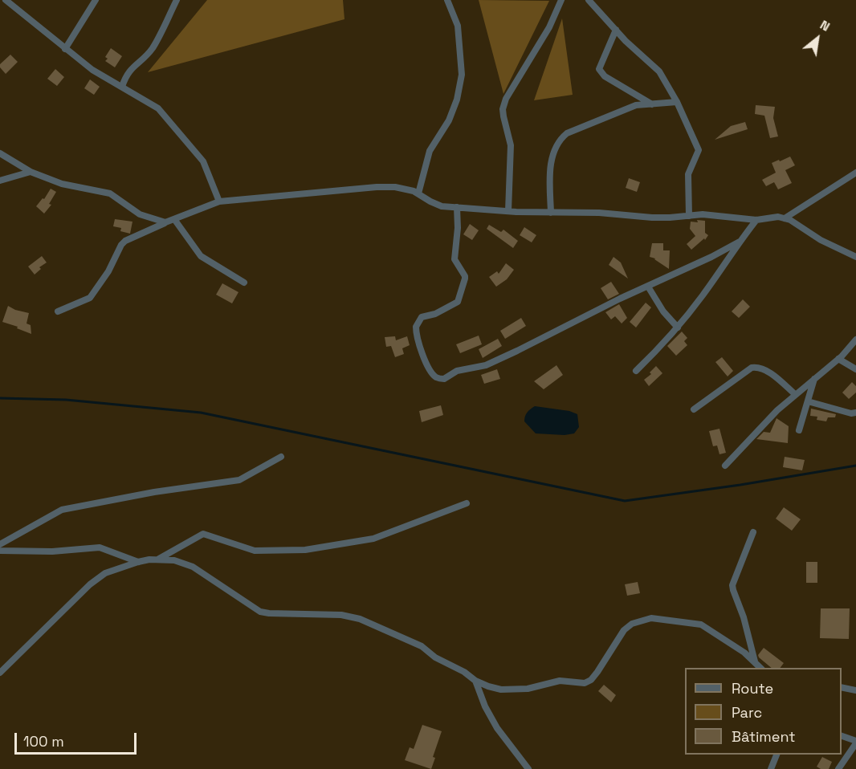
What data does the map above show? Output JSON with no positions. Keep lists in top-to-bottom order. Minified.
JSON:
{"legend":["Route","Parc","Bâtiment"],"scale_bar":"100 m","north":"top right"}
